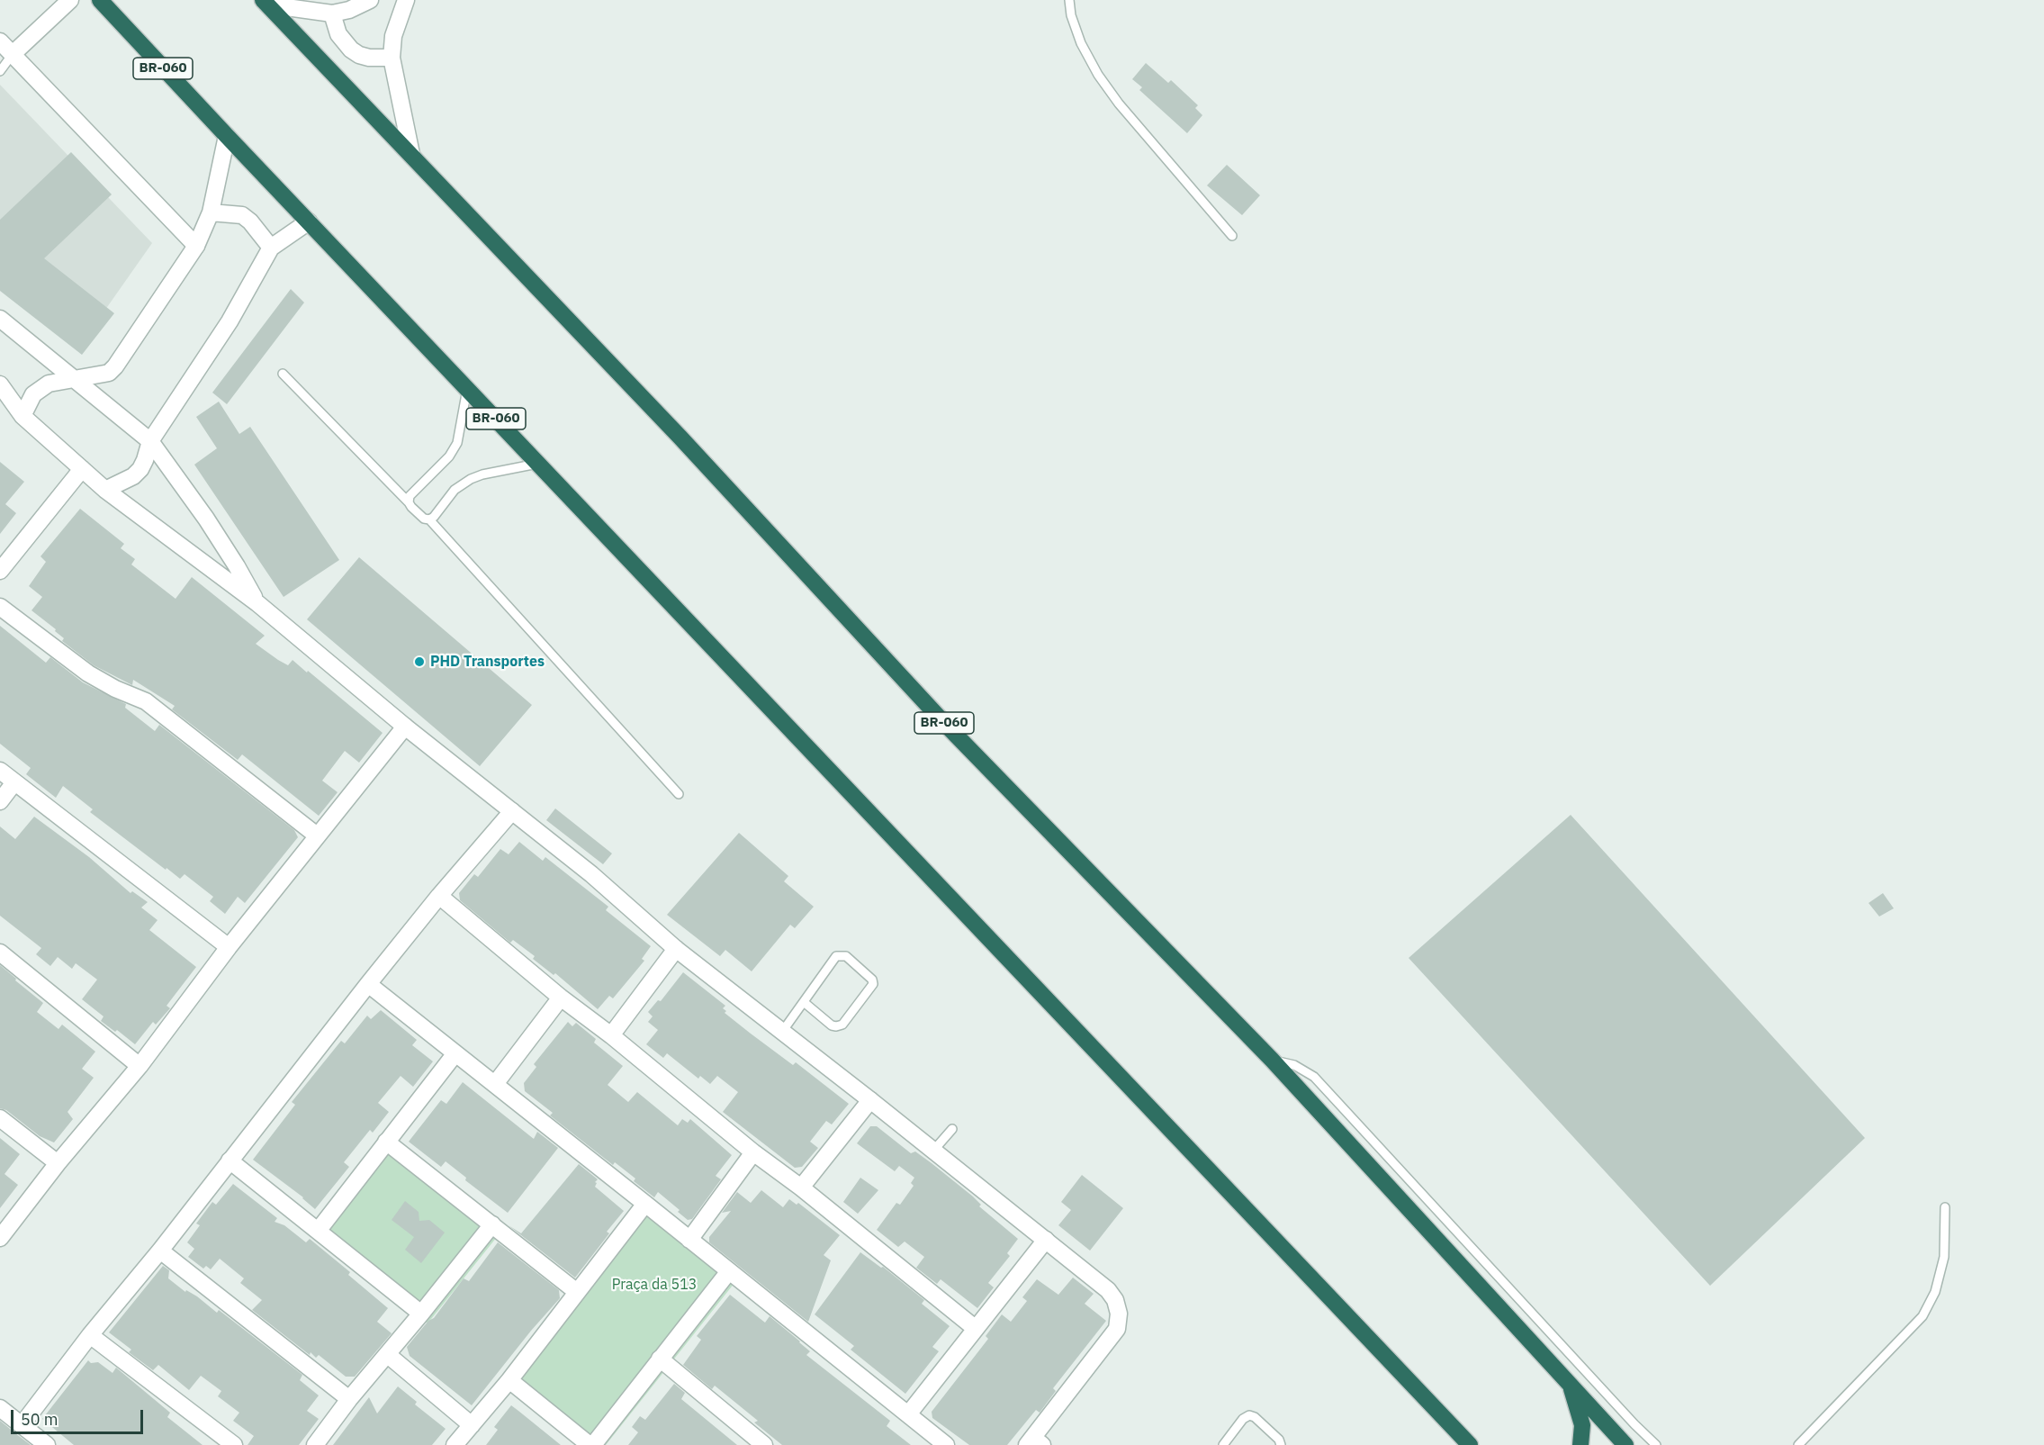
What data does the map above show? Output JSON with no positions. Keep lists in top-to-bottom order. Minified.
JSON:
{"streets":{"highway":["BR-060"]},"parks":["Praça da 513"],"places":["PHD Transportes"],"scale_bar":"50 m"}
